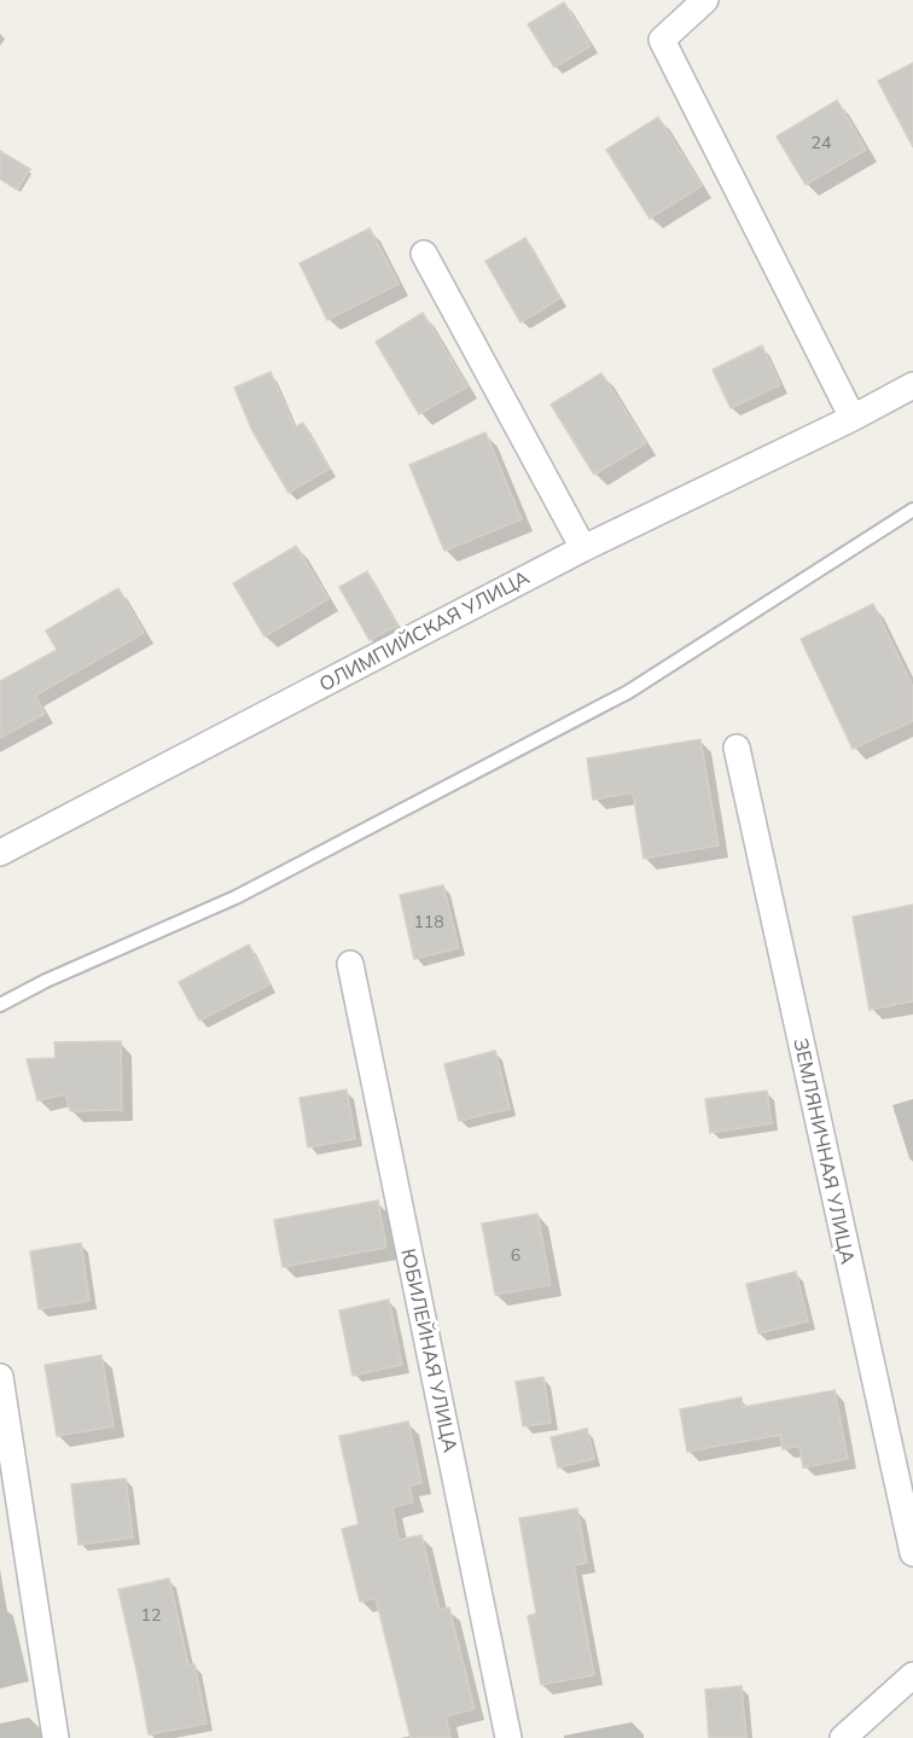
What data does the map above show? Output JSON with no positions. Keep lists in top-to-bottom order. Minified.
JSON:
{"streets":{"street":["ОЛИМПИЙСКАЯ УЛИЦА","ЗЕМЛЯНИЧНАЯ УЛИЦА","ЮБИЛЕЙНАЯ УЛИЦА"]},"house_numbers":["24","118","6","12"]}
